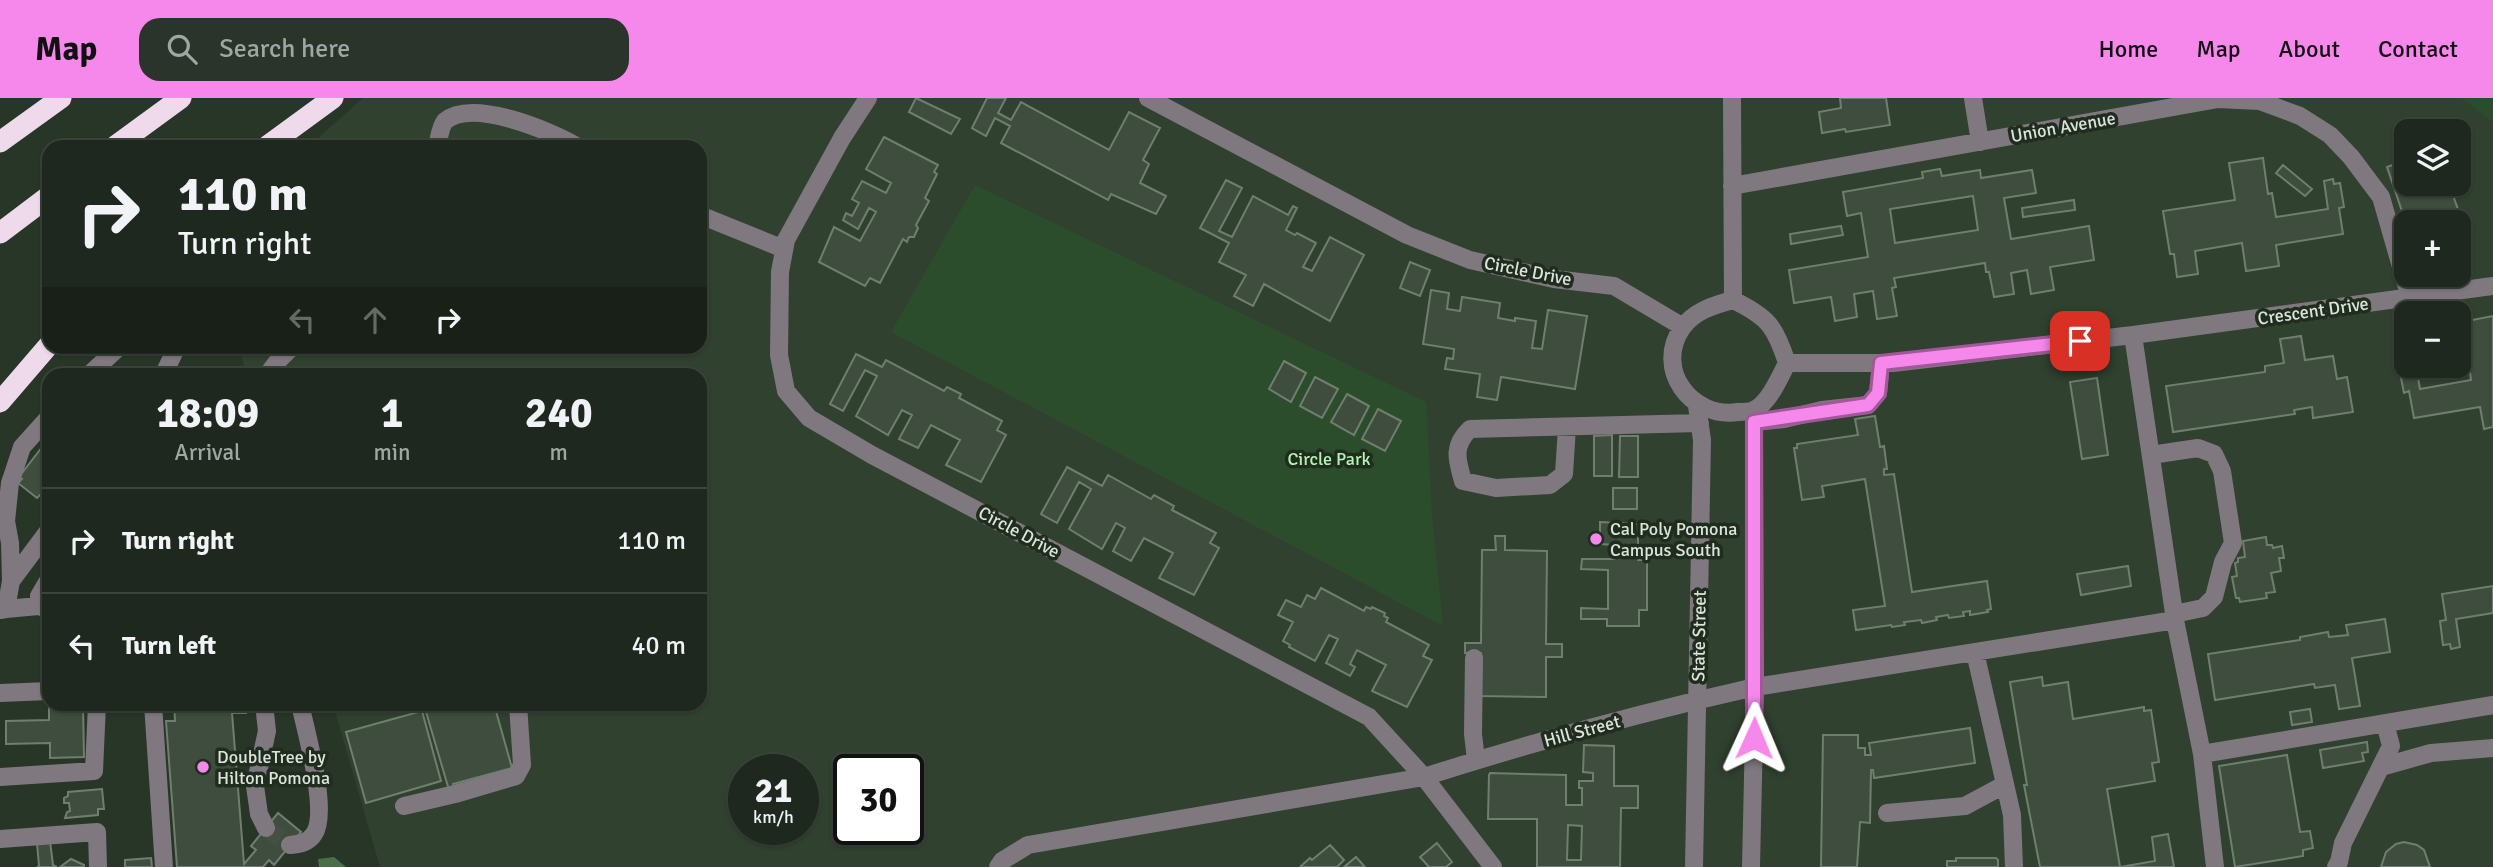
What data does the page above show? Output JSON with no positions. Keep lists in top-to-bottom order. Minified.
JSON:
{"streets":{"street":["Union Avenue","Circle Drive","Crescent Drive","State Street","Hill Street"]},"crossings":[["Union Avenue","Crescent Drive"],["Circle Drive","Crescent Drive"],["Circle Drive","State Street"],["Circle Drive","Hill Street"],["Crescent Drive","State Street"],["State Street","Hill Street"]],"parks":["Circle Park"],"places":["Cal Poly Pomona Campus South","DoubleTree by Hilton Pomona"],"page":{"header":"Map","search":"Search here","nav":["Home","Map","About","Contact"],"map_buttons":["+","−"],"turn":["110 m","Turn right"],"eta":["18:09","Arrival","1","min","240","m"],"list":[{"name":"Turn right","value":"110 m"},{"name":"Turn left","value":"40 m"}],"speed":"21 km/h","limit":"30"}}
